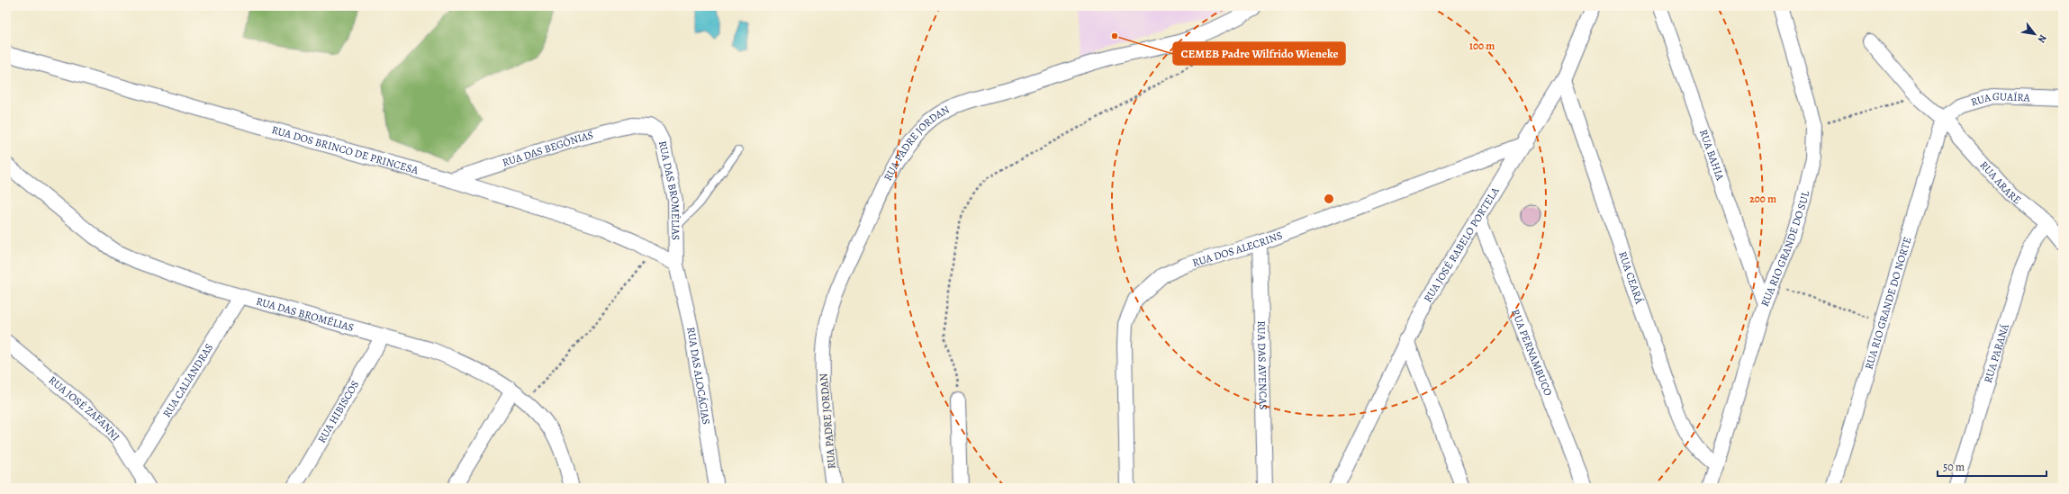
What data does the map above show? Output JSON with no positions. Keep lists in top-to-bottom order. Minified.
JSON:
{"streets":{"street":["RUA GUAÍRA","RUA PADRE JORDAN","RUA DAS BEGÔNIAS","RUA DOS BRINCO DE PRINCESA","RUA BAHIA","RUA ARARE","RUA DAS BROMÉLIAS","RUA JOSÉ RABELO PORTELA","RUA RIO GRANDE DO SUL","RUA DOS ALECRINS","RUA CEARÁ","RUA RIO GRANDE DO NORTE","RUA PERNAMBUCO","RUA PARANÁ","RUA DAS AVENCAS","RUA DAS ALOCÁCIAS","RUA CALIANDRAS","RUA JOSÉ ZAFANNI","RUA HIBISCOS"]},"crossings":[["RUA GUAÍRA","RUA ARARE"],["RUA GUAÍRA","RUA RIO GRANDE DO NORTE"],["RUA DAS BEGÔNIAS","RUA DOS BRINCO DE PRINCESA"],["RUA DAS BEGÔNIAS","RUA DAS BROMÉLIAS"],["RUA DOS BRINCO DE PRINCESA","RUA DAS BROMÉLIAS"],["RUA DOS BRINCO DE PRINCESA","RUA DAS ALOCÁCIAS"],["RUA BAHIA","RUA RIO GRANDE DO SUL"],["RUA ARARE","RUA RIO GRANDE DO NORTE"],["RUA ARARE","RUA PARANÁ"],["RUA DAS BROMÉLIAS","RUA DAS ALOCÁCIAS"],["RUA DAS BROMÉLIAS","RUA CALIANDRAS"],["RUA DAS BROMÉLIAS","RUA HIBISCOS"],["RUA JOSÉ RABELO PORTELA","RUA DOS ALECRINS"],["RUA JOSÉ RABELO PORTELA","RUA CEARÁ"],["RUA JOSÉ RABELO PORTELA","RUA PERNAMBUCO"],["RUA RIO GRANDE DO SUL","RUA CEARÁ"],["RUA DOS ALECRINS","RUA DAS AVENCAS"],["RUA CALIANDRAS","RUA JOSÉ ZAFANNI"]],"places":["CEMEB Padre Wilfrido Wieneke"],"scale_bar":"50 m","north":"bottom right","rings":["100 m","200 m"]}
